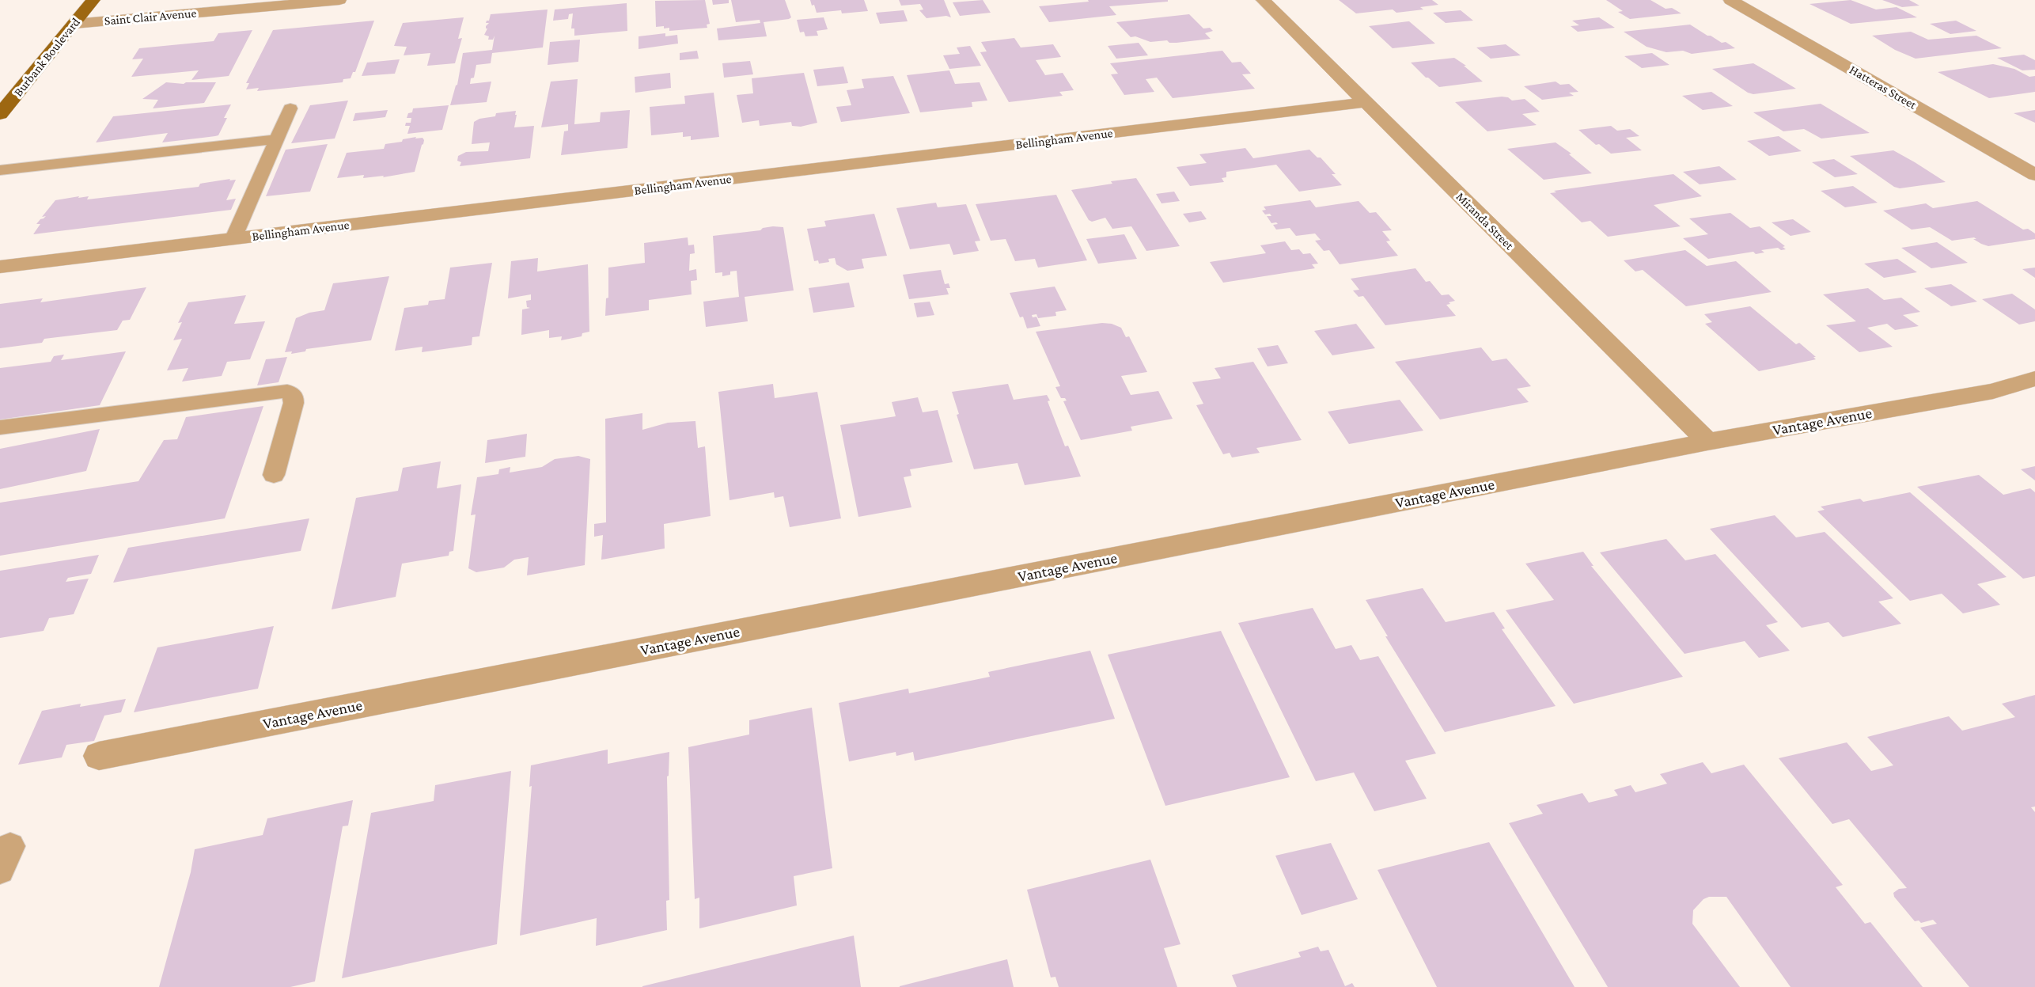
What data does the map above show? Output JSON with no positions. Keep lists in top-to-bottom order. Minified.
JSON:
{"streets":{"main road":["Burbank Boulevard"],"street":["Saint Clair Avenue","Hatteras Street","Bellingham Avenue","Miranda Street","Vantage Avenue"]},"crossings":[["Saint Clair Avenue","Burbank Boulevard"],["Bellingham Avenue","Miranda Street"],["Miranda Street","Vantage Avenue"]]}
